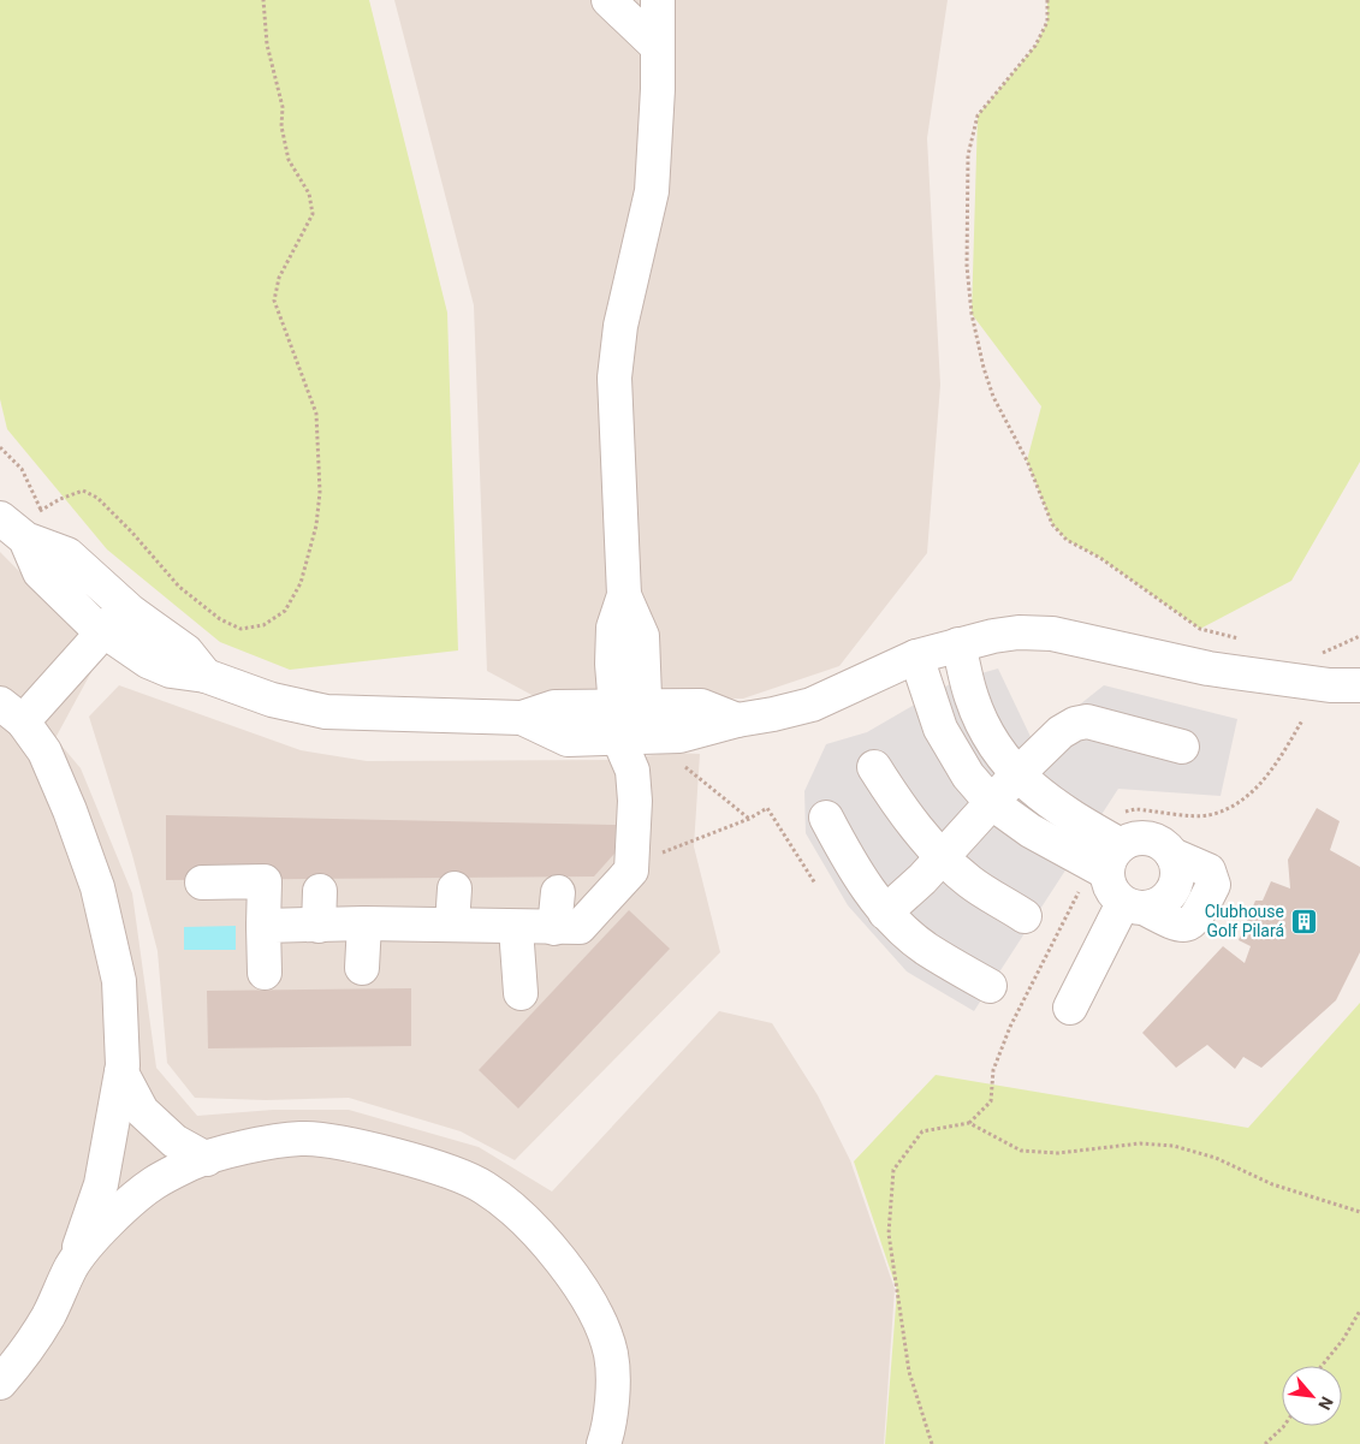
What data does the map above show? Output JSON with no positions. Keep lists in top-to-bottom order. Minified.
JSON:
{"places":{"building":["Clubhouse Golf Pilará"]},"north":"bottom right"}
